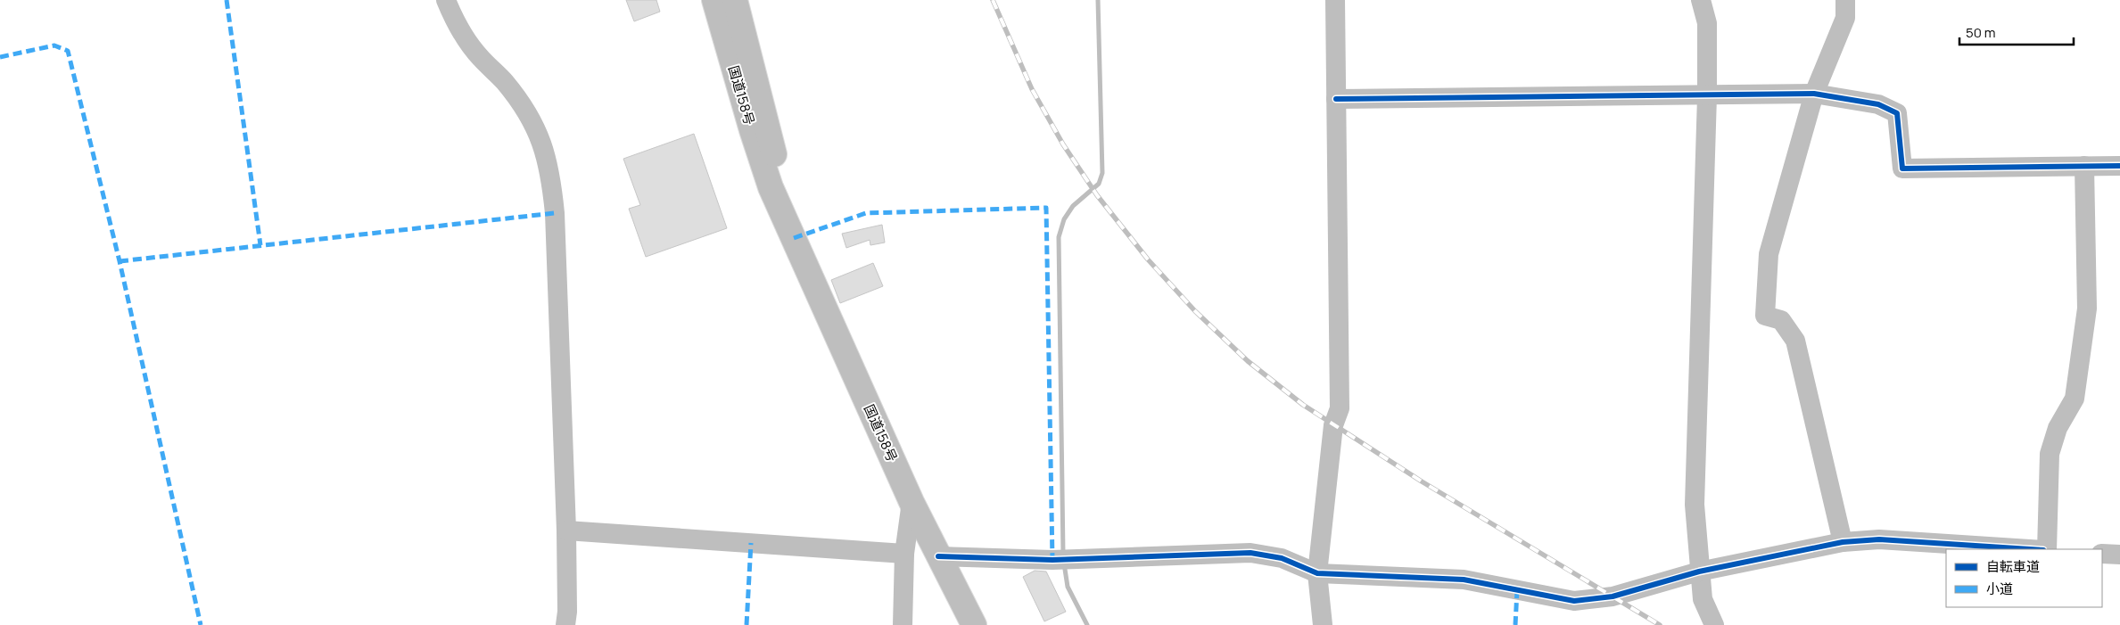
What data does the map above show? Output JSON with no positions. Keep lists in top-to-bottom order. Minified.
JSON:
{"streets":{"highway":["国道158号"]},"legend":["自転車道","小道"],"scale_bar":"50 m"}
